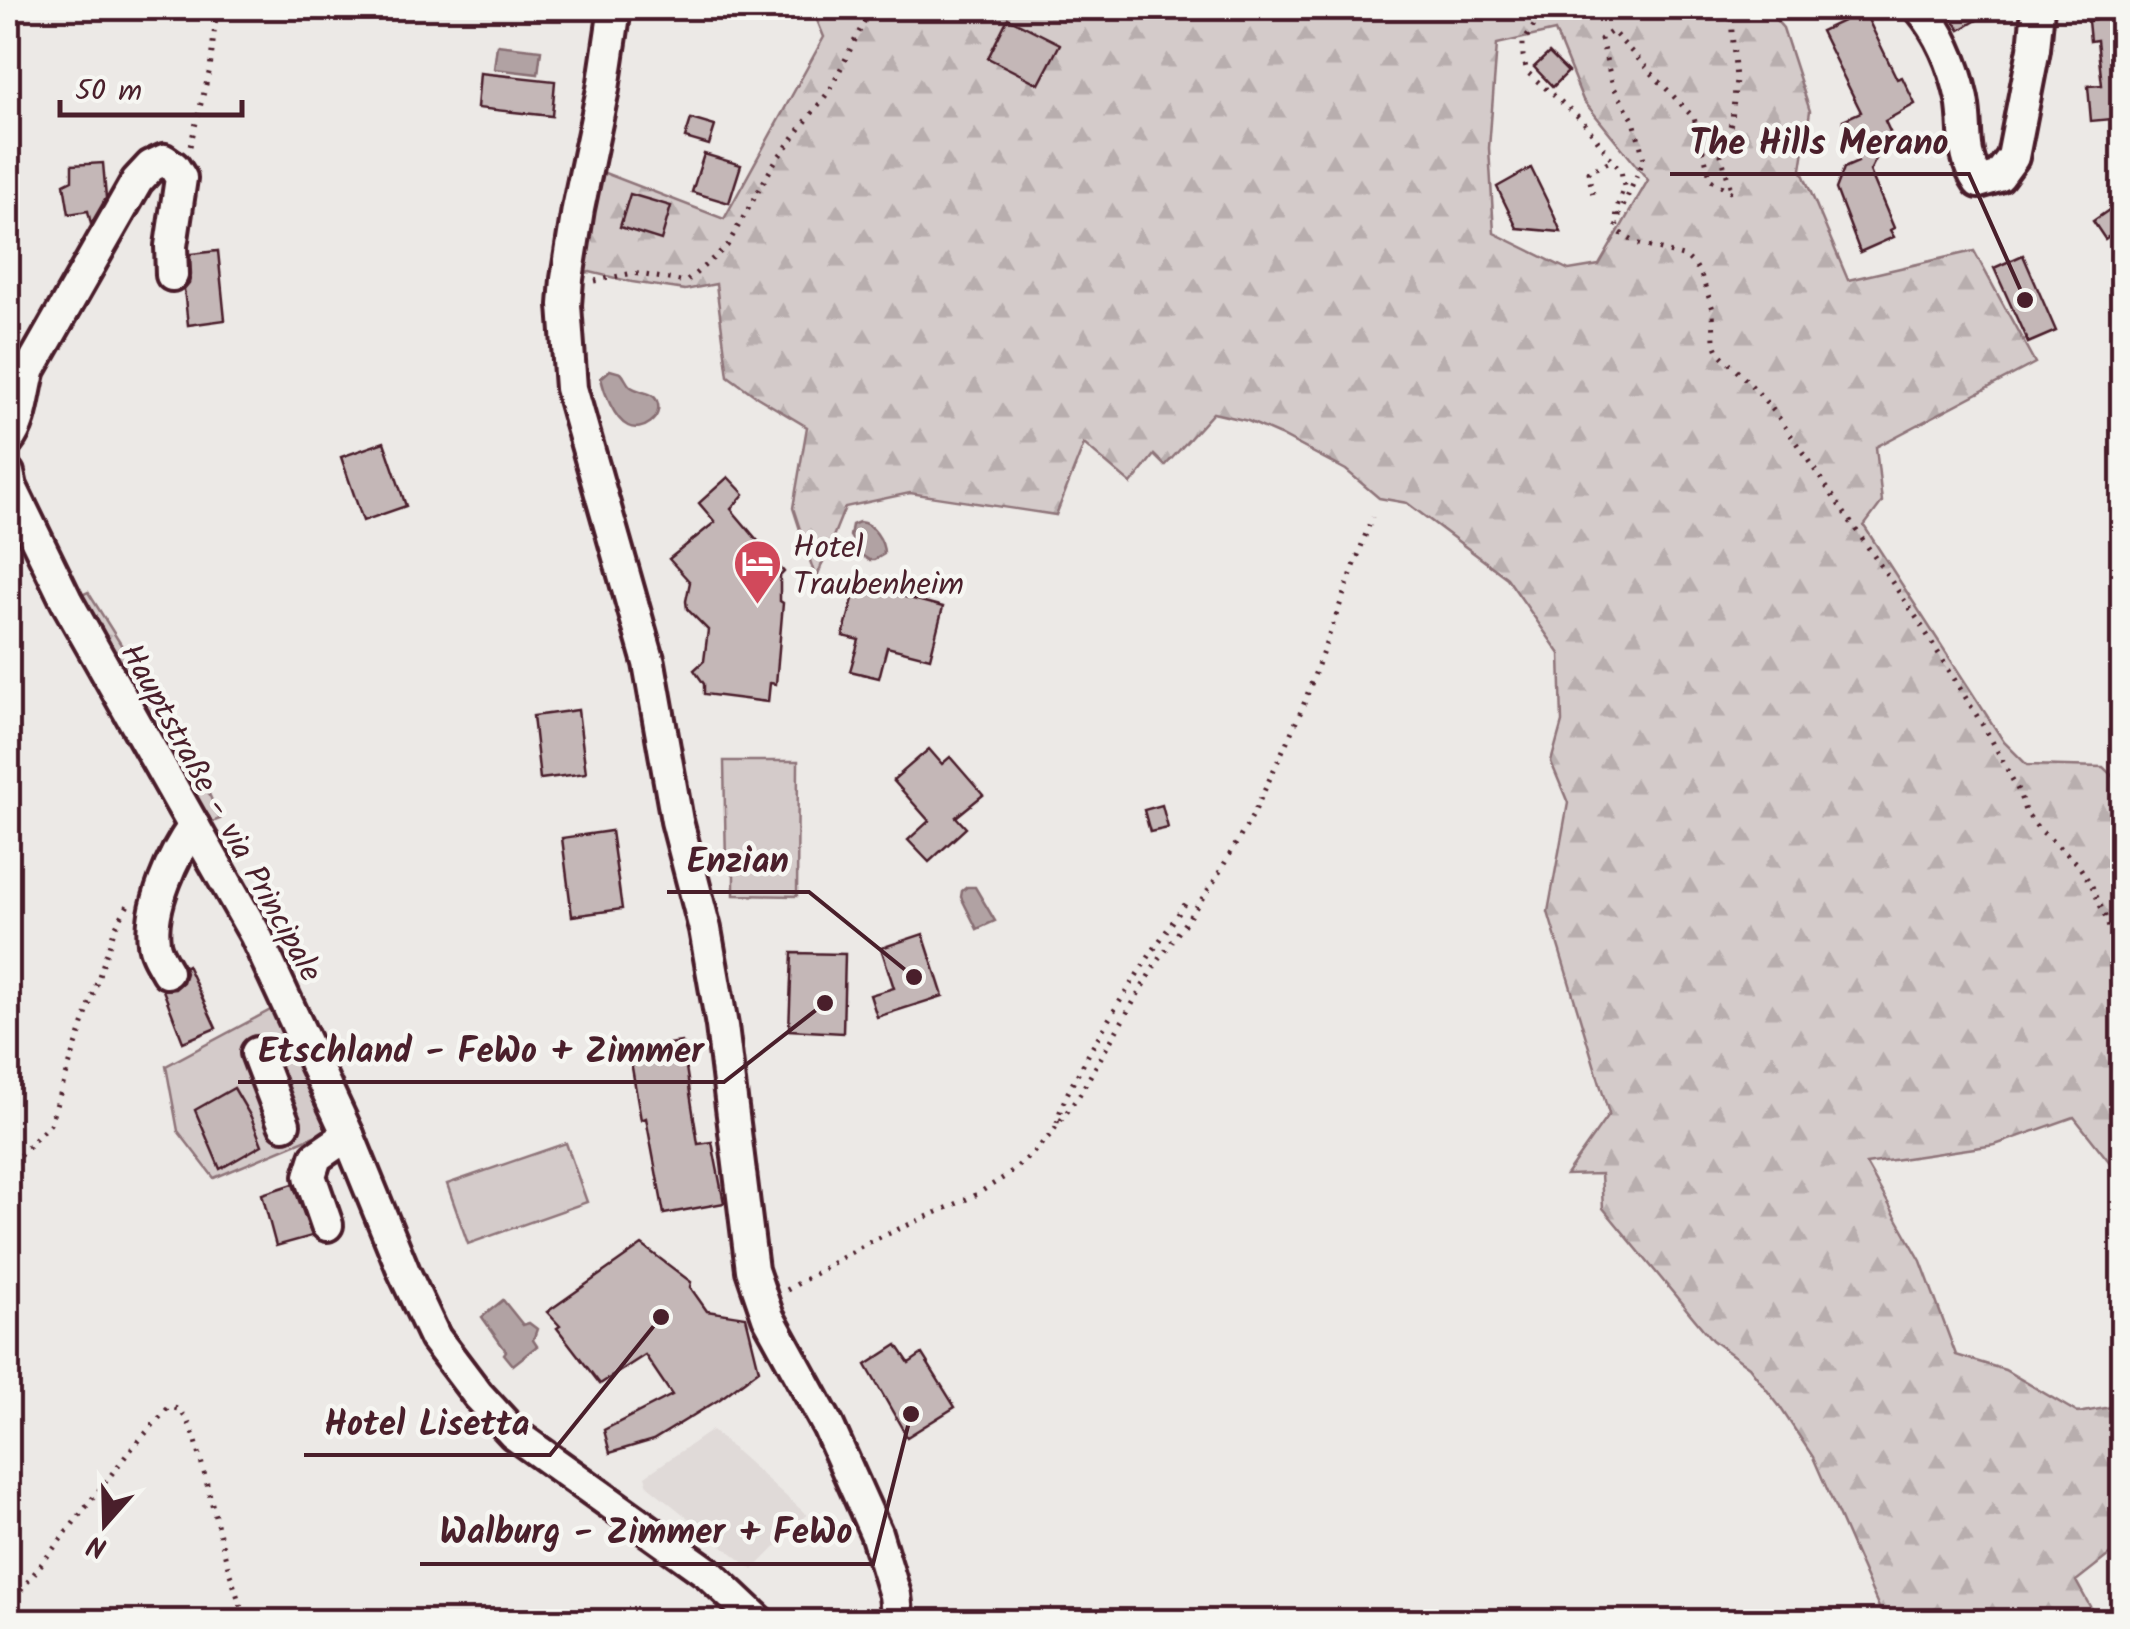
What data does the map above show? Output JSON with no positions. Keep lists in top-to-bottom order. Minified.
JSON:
{"streets":{"street":["Hauptstraße - via Principale"]},"places":{"other":["The Hills Merano","Enzian","Etschland - FeWo + Zimmer","Hotel Lisetta","Walburg - Zimmer + FeWo"],"hotel":["Hotel Traubenheim"]},"scale_bar":"50 m","north":"bottom"}
